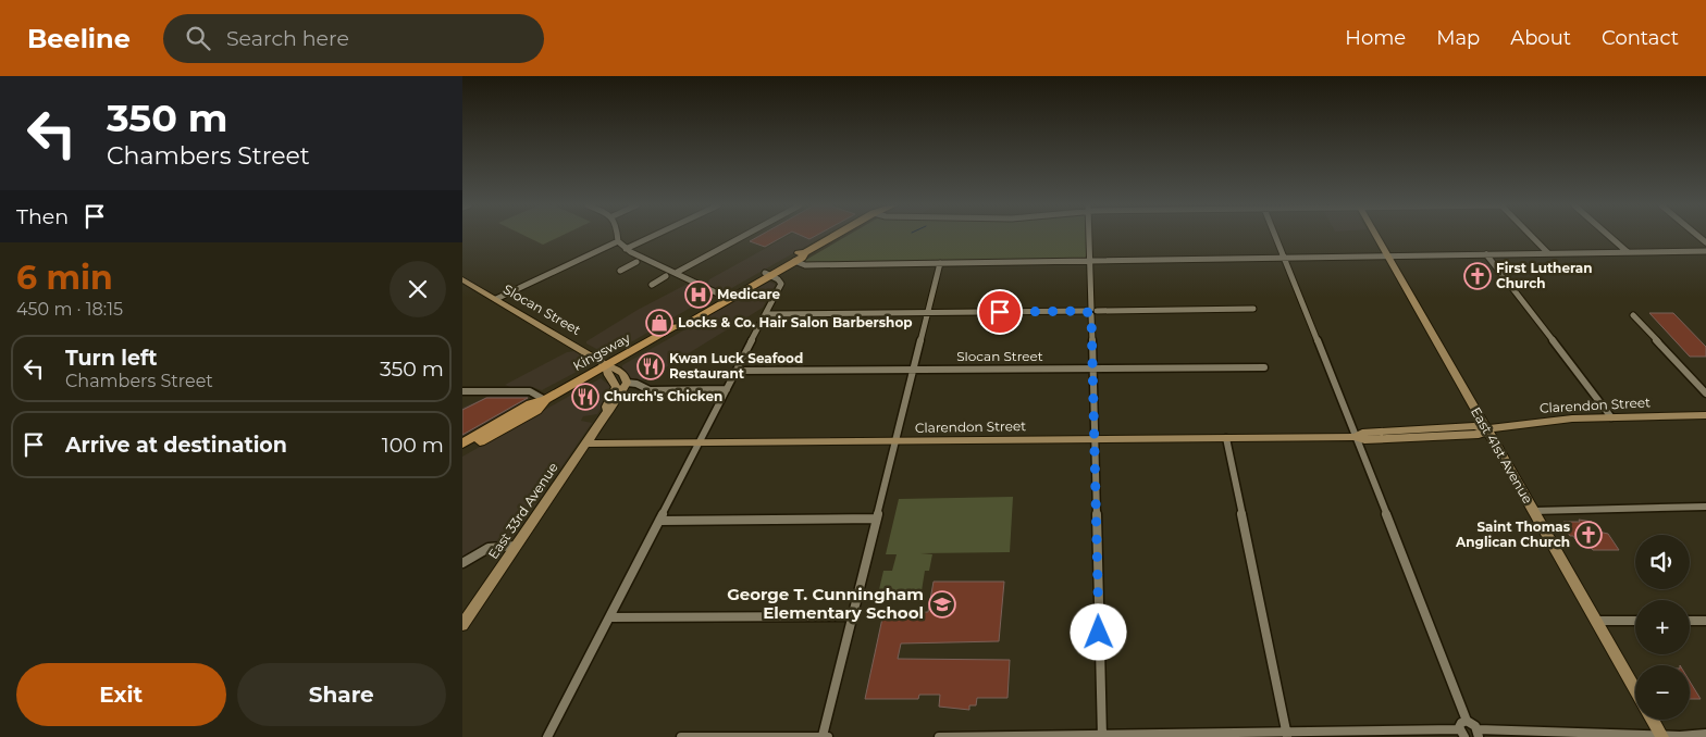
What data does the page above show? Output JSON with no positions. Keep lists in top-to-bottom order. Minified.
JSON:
{"streets":{"main road":["Kingsway"],"street":["Slocan Street","Clarendon Street","East 41st Avenue","East 33rd Avenue"]},"crossings":[["Slocan Street","Kingsway"],["Slocan Street","East 33rd Avenue"],["Kingsway","East 33rd Avenue"],["Clarendon Street","East 41st Avenue"],["Clarendon Street","East 33rd Avenue"]],"places":{"church":["First Lutheran Church","Saint Thomas Anglican Church"],"hospital":["Medicare"],"shop":["Locks & Co. Hair Salon Barbershop"],"restaurant":["Kwan Luck Seafood Restaurant","Church's Chicken"],"school or university":["George T. Cunningham Elementary School"]},"page":{"header":"Beeline","search":"Search here","nav":["Home","Map","About","Contact"],"turn":["350 m","Chambers Street"],"then":"Then","heading":["6 min","450 m · 18:15"],"list":[{"name":"Turn left","note":"Chambers Street","value":"350 m"},{"name":"Arrive at destination","value":"100 m"}],"map_buttons":["+","−"],"buttons":["Exit","Share"]}}
